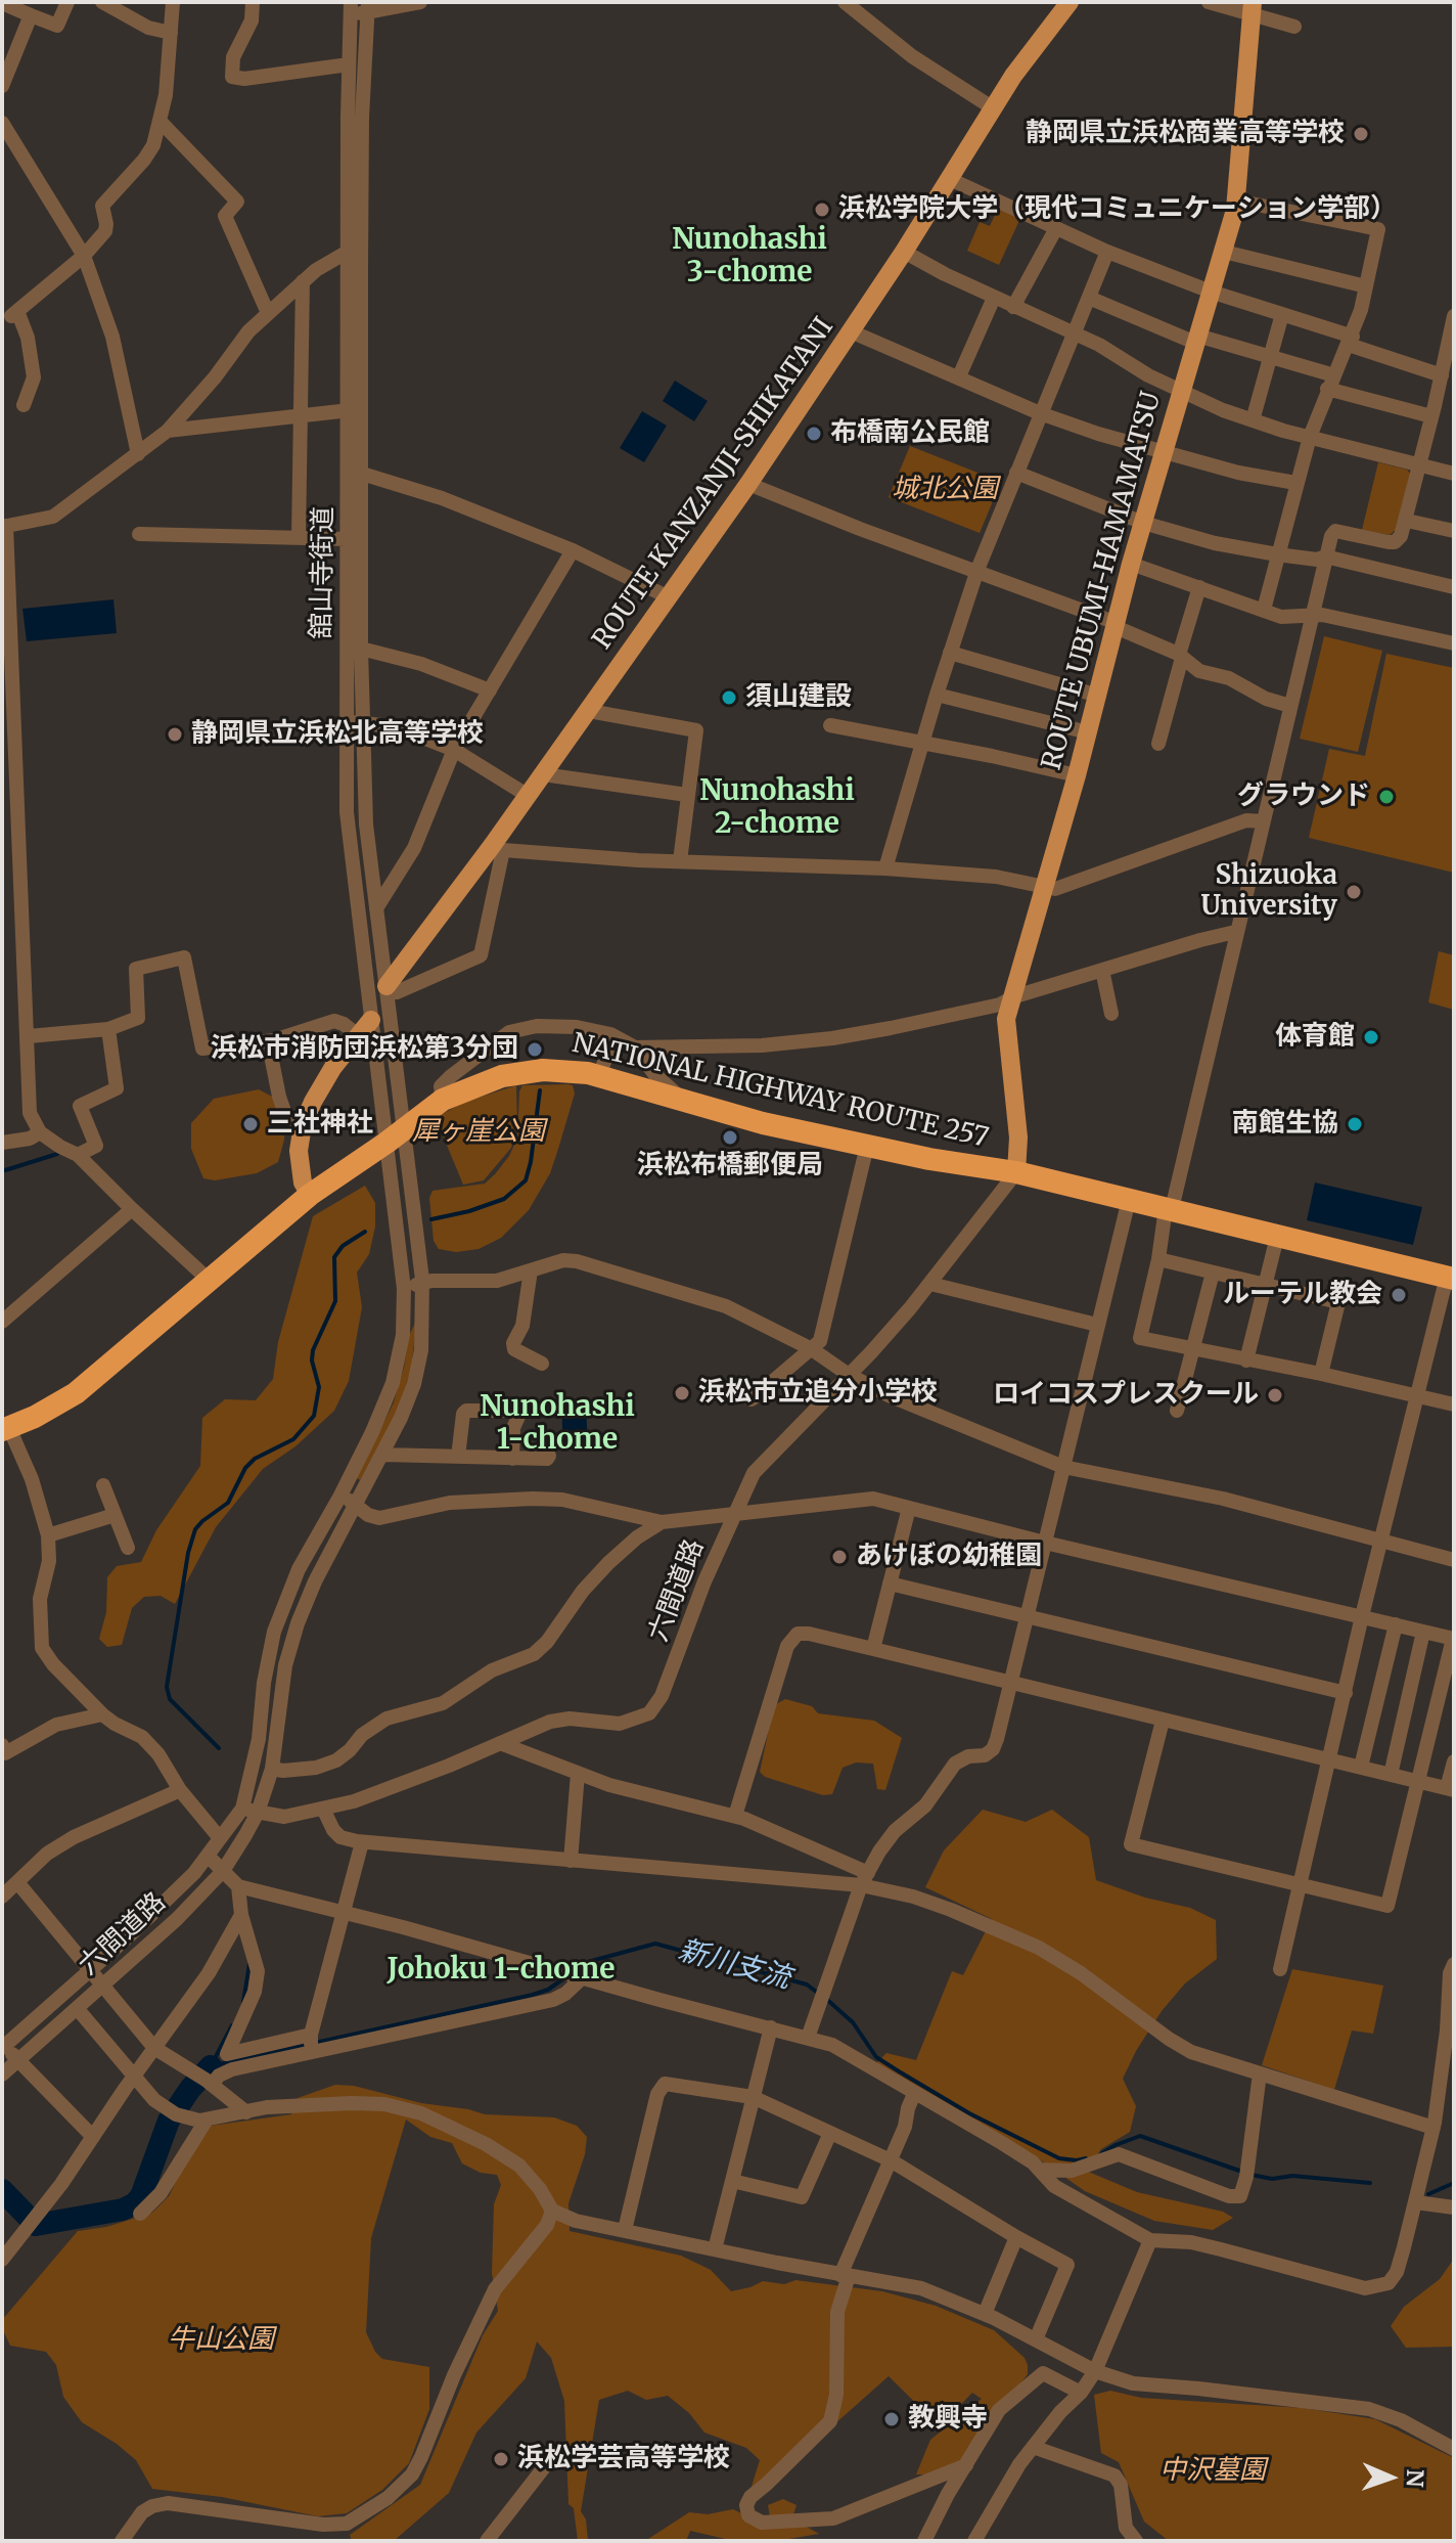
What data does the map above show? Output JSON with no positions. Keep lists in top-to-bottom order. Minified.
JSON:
{"streets":{"highway":["NATIONAL HIGHWAY ROUTE 257"],"main road":["ROUTE KANZANJI-SHIKATANI","ROUTE UBUMI-HAMAMATSU"],"street":["舘山寺街道","六間道路"]},"crossings":[["ROUTE KANZANJI-SHIKATANI","舘山寺街道"],["舘山寺街道","NATIONAL HIGHWAY ROUTE 257"],["ROUTE UBUMI-HAMAMATSU","NATIONAL HIGHWAY ROUTE 257"],["ROUTE UBUMI-HAMAMATSU","六間道路"],["NATIONAL HIGHWAY ROUTE 257","六間道路"]],"districts":["Nunohashi 3-chome","Nunohashi 2-chome","Nunohashi 1-chome","Johoku 1-chome"],"water":["新川支流"],"parks":["城北公園","犀ヶ崖公園","牛山公園","中沢墓園"],"places":["静岡県立浜松商業高等学校","浜松学院大学（現代コミュニケーション学部）","布橋南公民館","須山建設","静岡県立浜松北高等学校","グラウンド","Shizuoka University","体育館","浜松市消防団浜松第3分団","三社神社","南館生協","浜松布橋郵便局","ルーテル教会","浜松市立追分小学校","ロイコスプレスクール","あけぼの幼稚園","教興寺","浜松学芸高等学校"],"north":"right"}
